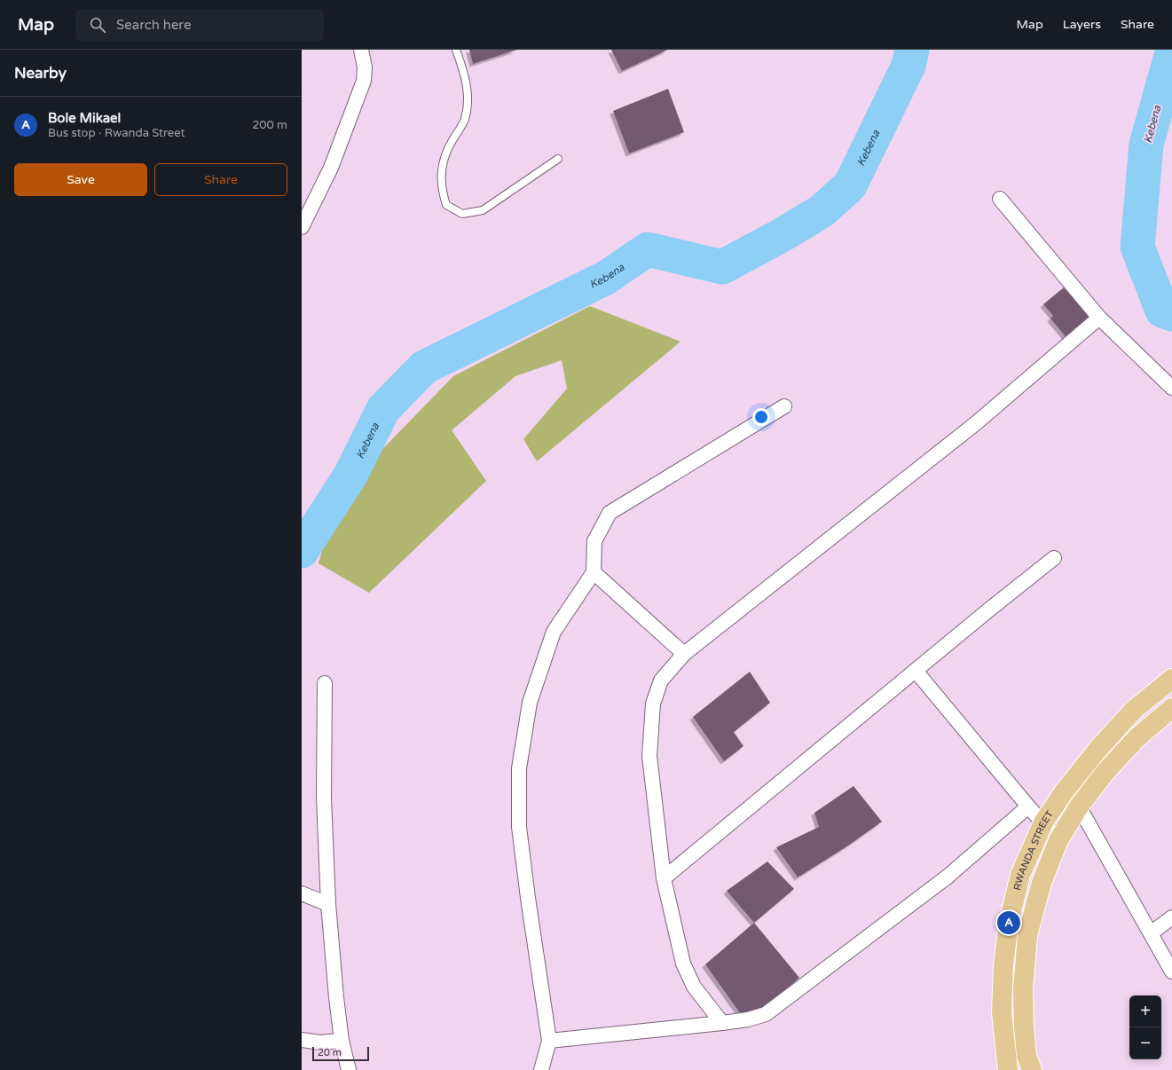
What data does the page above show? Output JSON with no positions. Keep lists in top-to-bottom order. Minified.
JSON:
{"streets":{"main road":["RWANDA STREET"]},"water":["Kebena"],"scale_bar":"20 m","page":{"header":"Map","search":"Search here","nav":["Map","Layers","Share"],"heading":"Nearby","list":[{"mark":"A","name":"Bole Mikael","note":"Bus stop · Rwanda Street","value":"200 m"}],"buttons":["Save","Share"],"pins":"A","map_buttons":["+","−"],"scale":"20 m"}}
